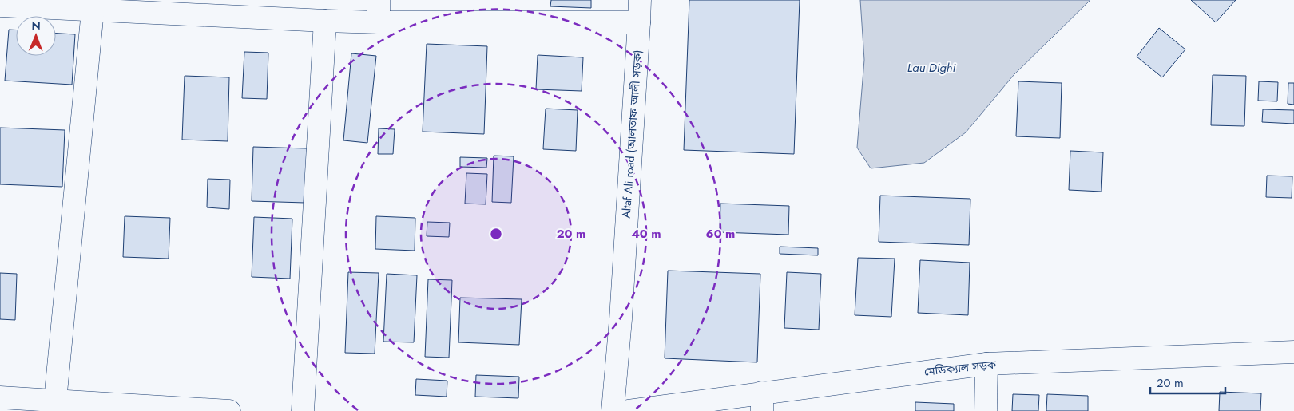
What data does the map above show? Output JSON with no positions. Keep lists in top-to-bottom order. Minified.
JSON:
{"streets":{"street":["Altaf Ali road (আলতাফ আলী সড়ক)","মেডিক্যাল সড়ক"]},"water":["Lau Dighi"],"scale_bar":"20 m","north":"top","rings":["20 m","40 m","60 m"]}
